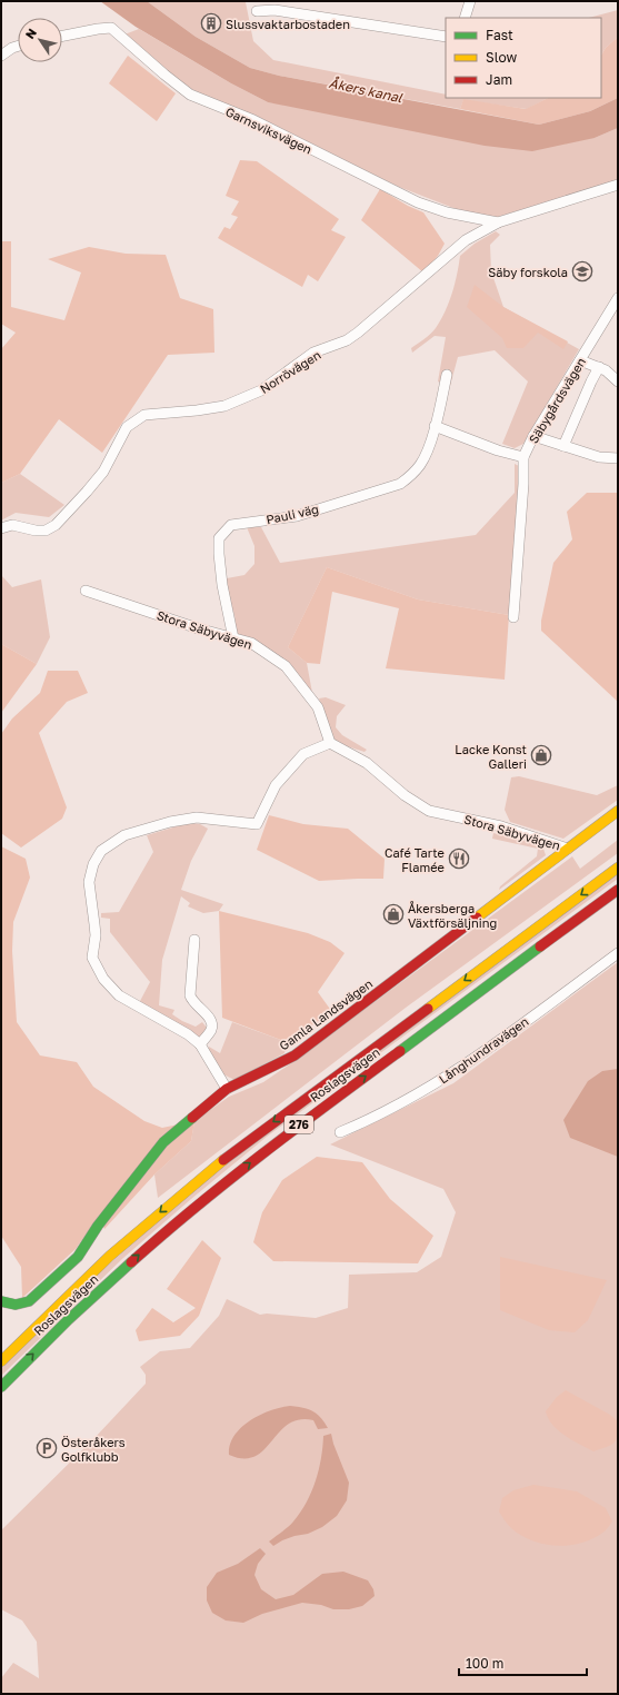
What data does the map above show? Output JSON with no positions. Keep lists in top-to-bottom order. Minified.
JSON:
{"streets":{"main road":["Gamla Landsvägen","Roslagsvägen","276"],"street":["Garnsviksvägen","Norrövägen","Säbygårdsvägen","Pauli väg","Stora Säbyvägen","Långhundravägen"]},"crossings":[["Garnsviksvägen","Norrövägen"],["Pauli väg","Stora Säbyvägen"],["Stora Säbyvägen","Gamla Landsvägen"]],"water":["Åkers kanal"],"places":{"building":["Slussvaktarbostaden"],"school or university":["Säby forskola"],"shop":["Lacke Konst Galleri","Åkersberga Växtförsäljning"],"restaurant":["Café Tarte Flamée"],"parking":["Österåkers Golfklubb"]},"legend":["Fast","Slow","Jam"],"scale_bar":"100 m","north":"top left"}
